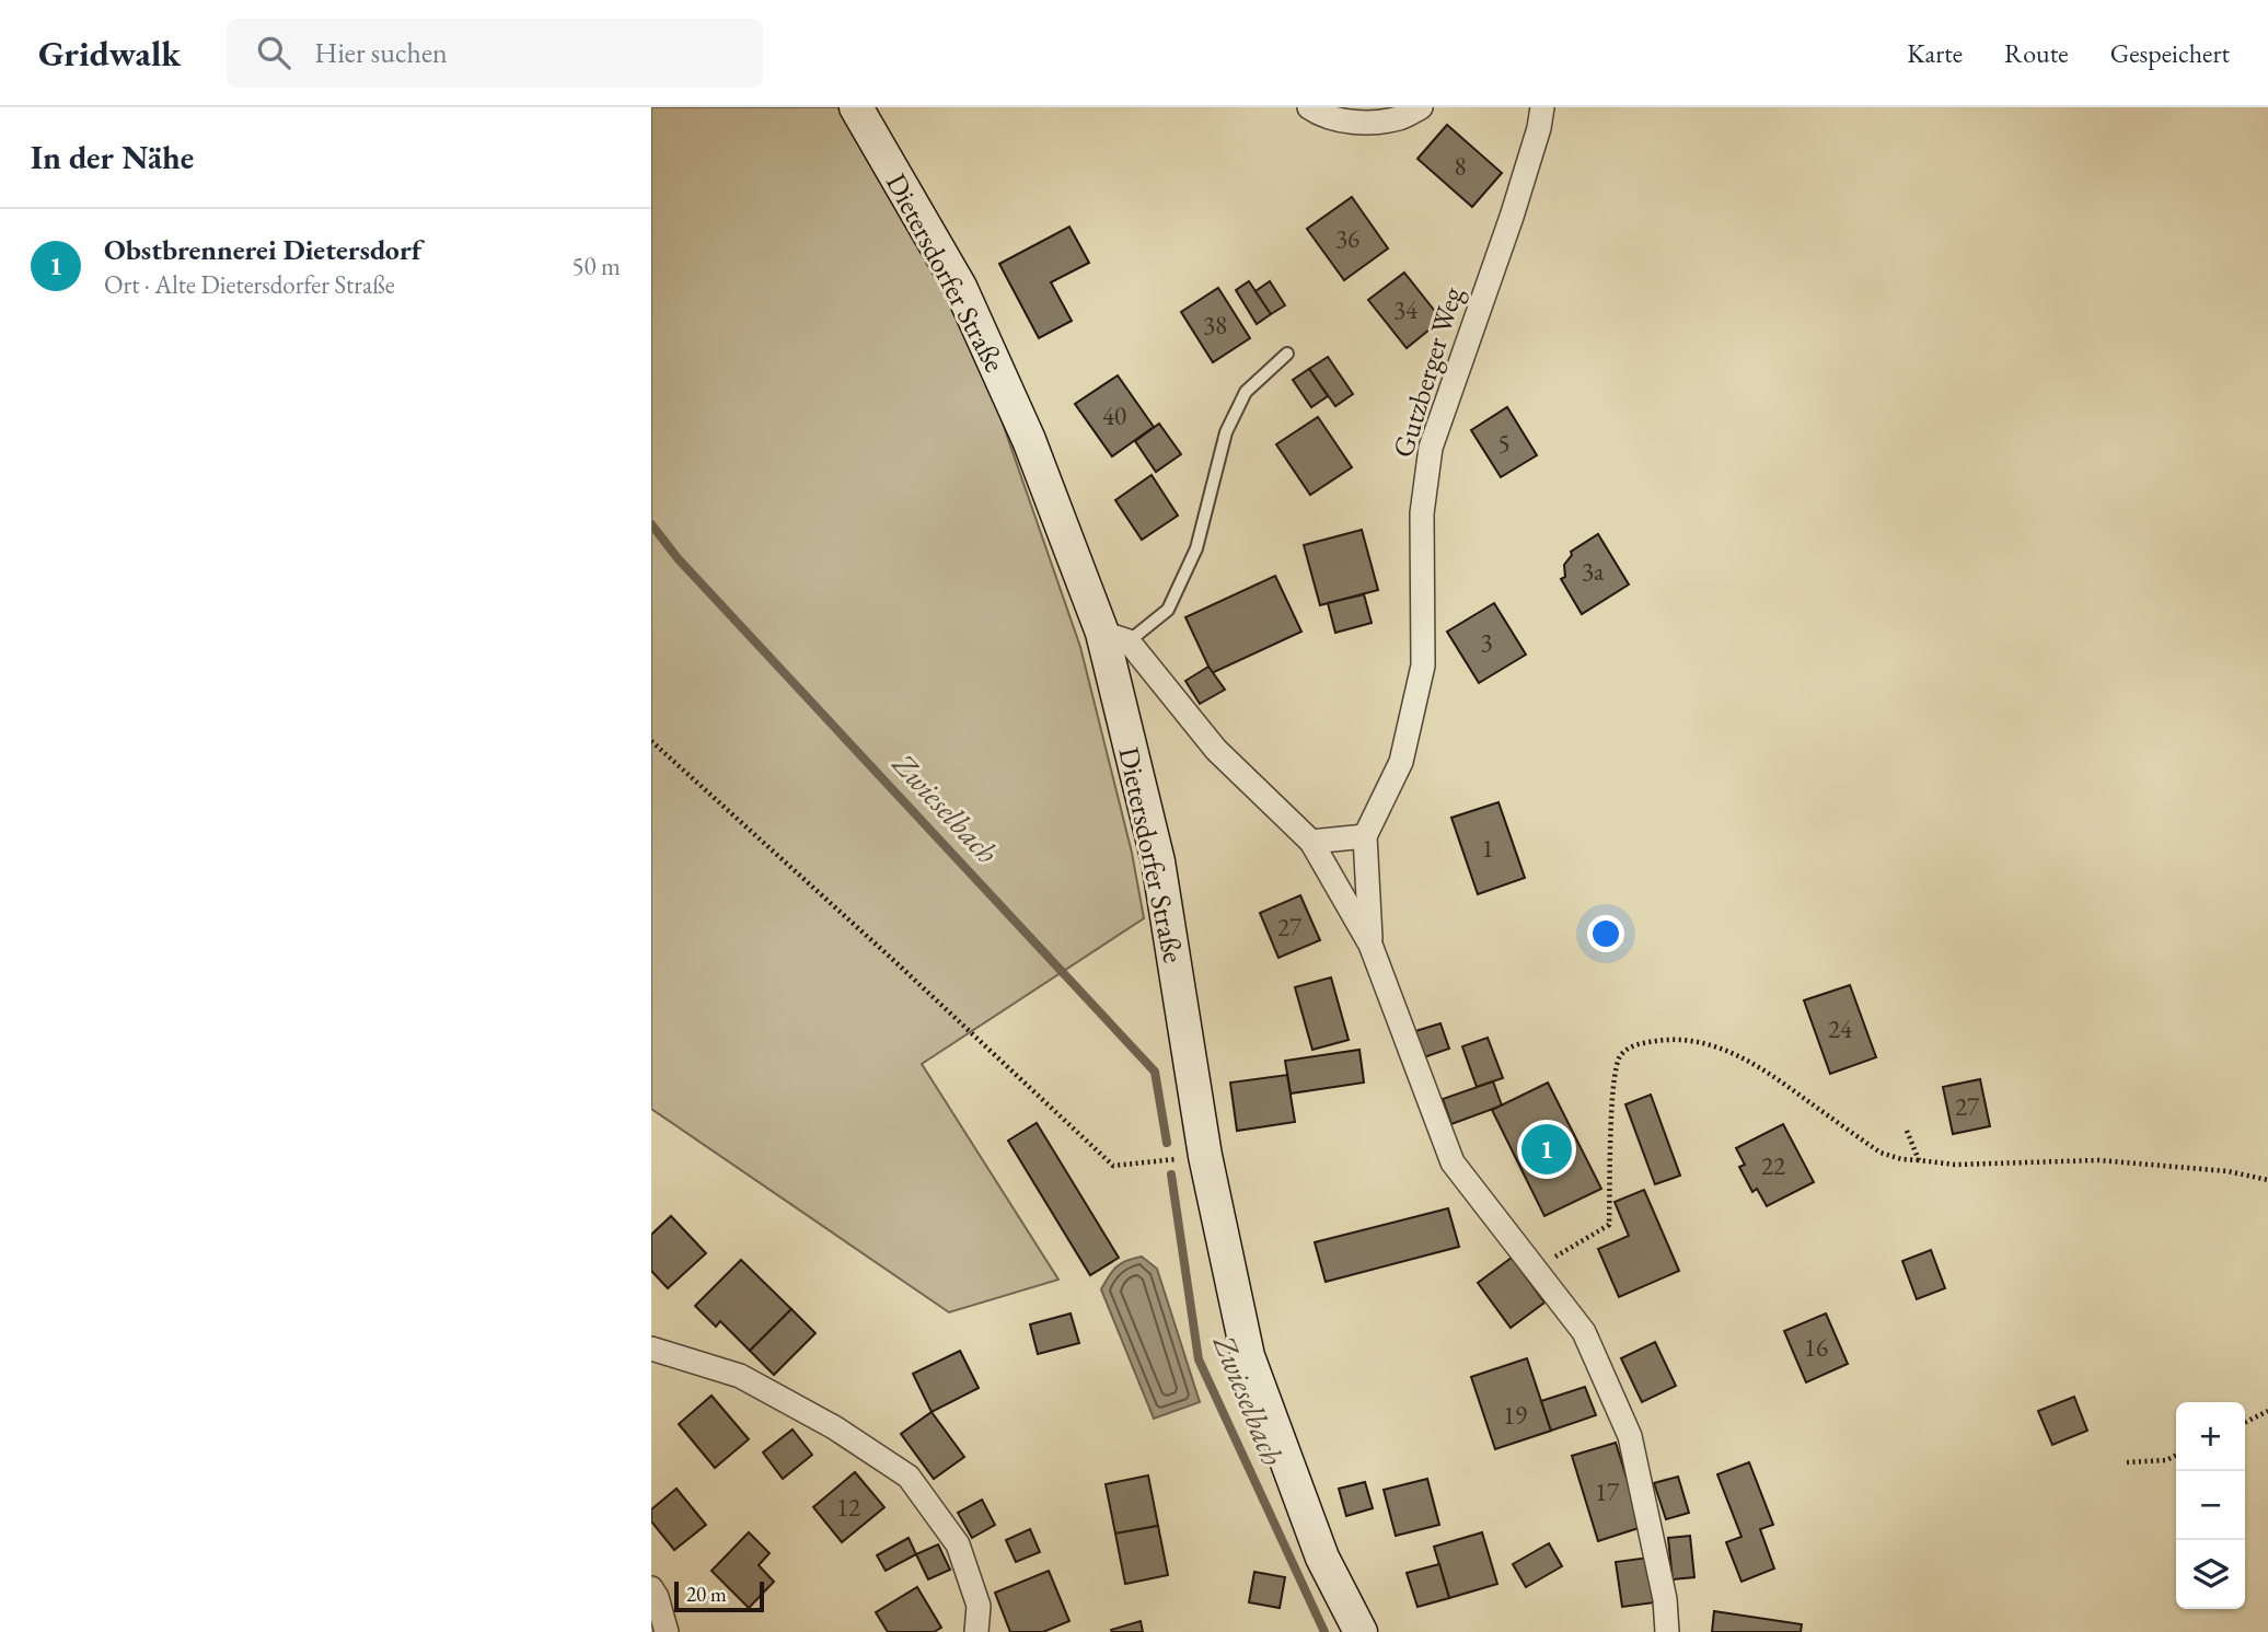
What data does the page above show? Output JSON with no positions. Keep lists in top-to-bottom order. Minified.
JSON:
{"streets":{"street":["Dietersdorfer Straße","Gutzberger Weg"]},"water":["Zwieselbach"],"house_numbers":["8","36","34","38","40","5","3a","3","1","27","24","27","22","16","19","17","12"],"scale_bar":"20 m","page":{"header":"Gridwalk","search":"Hier suchen","nav":["Karte","Route","Gespeichert"],"heading":"In der Nähe","list":[{"mark":"1","name":"Obstbrennerei Dietersdorf","note":"Ort · Alte Dietersdorfer Straße","value":"50 m"}],"pins":"1","map_buttons":["+","−"],"scale":"20 m"}}
